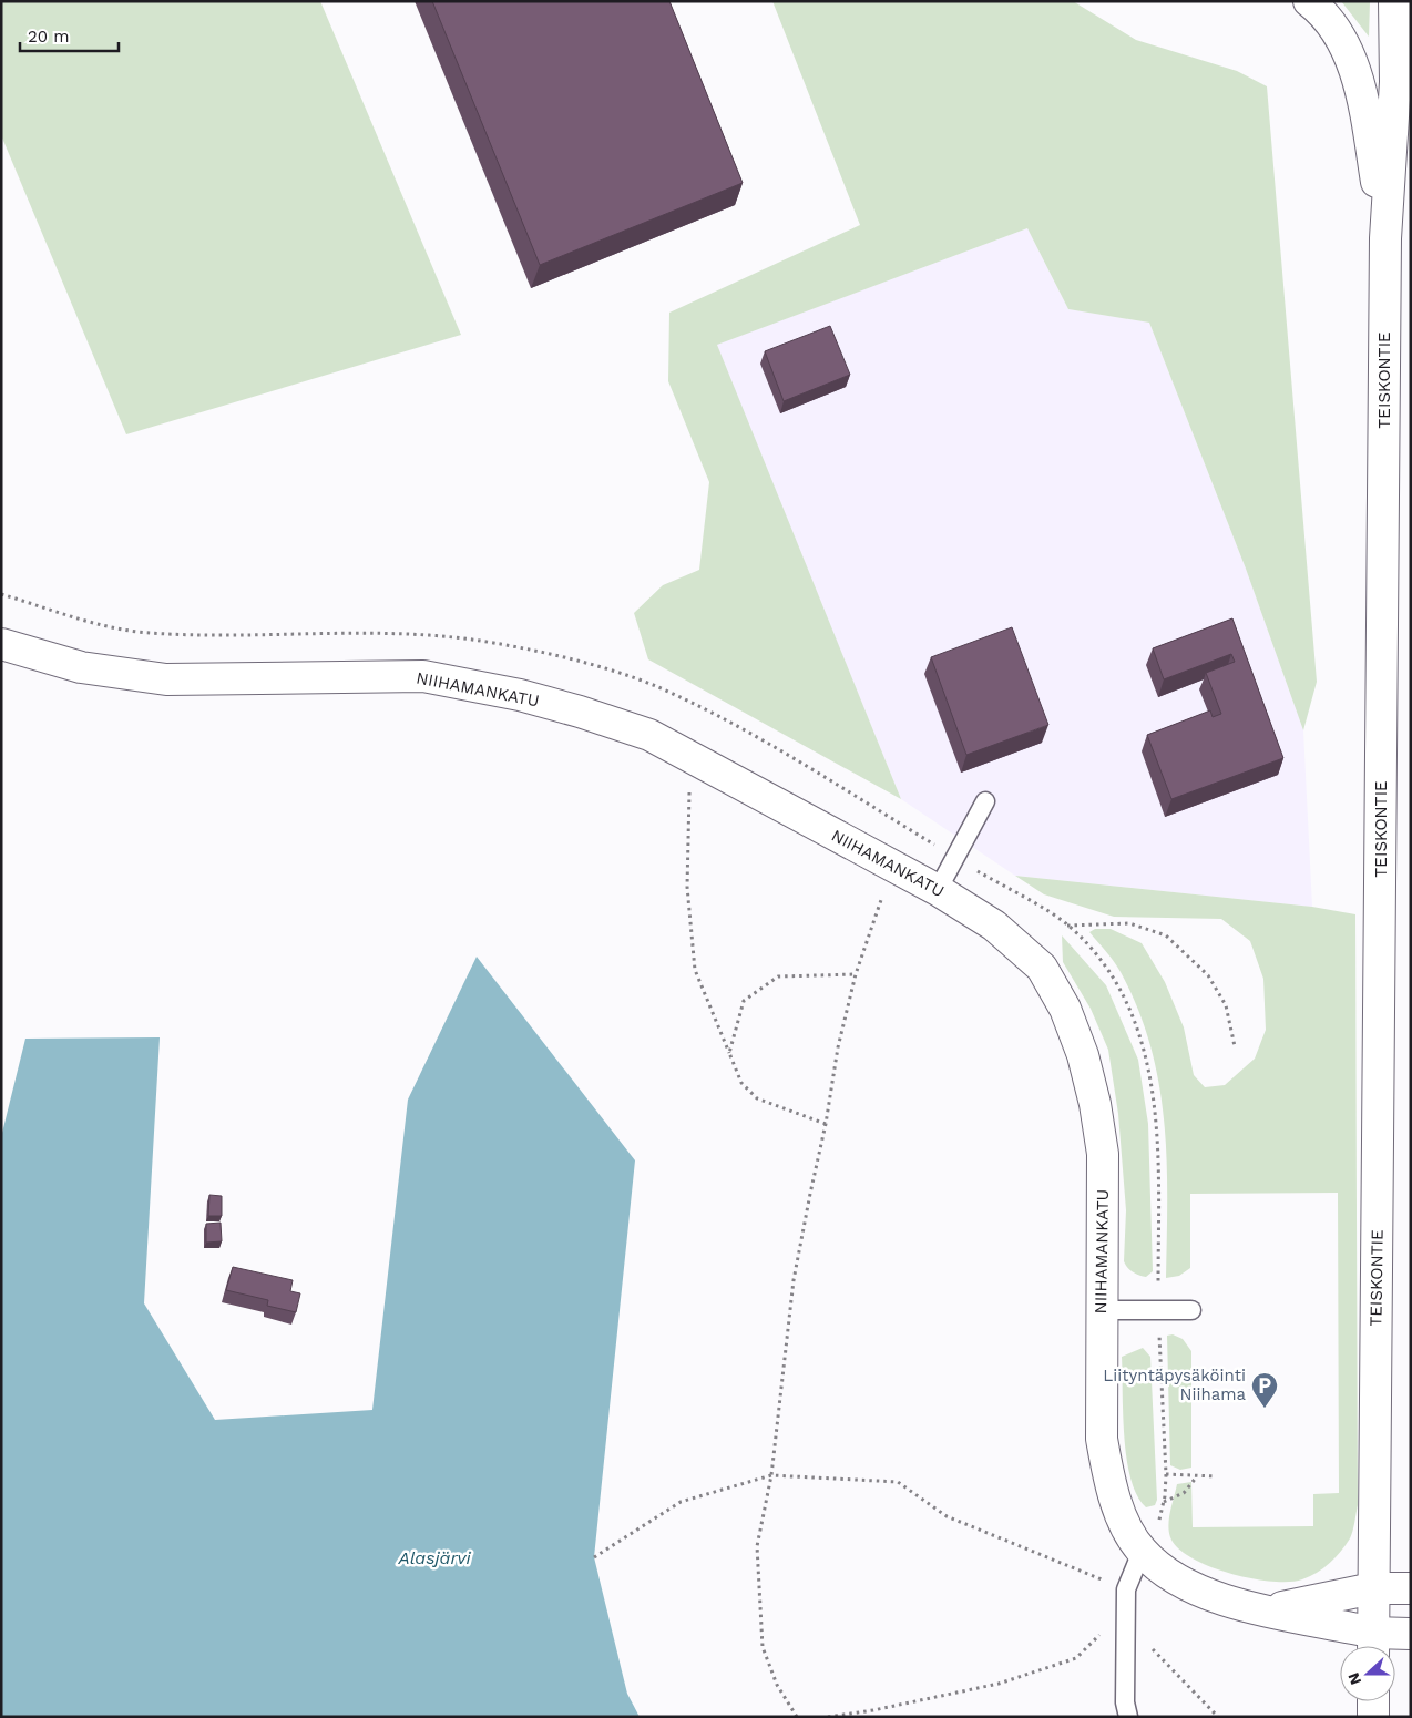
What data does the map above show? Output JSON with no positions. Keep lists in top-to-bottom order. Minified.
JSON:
{"streets":{"main road":["TEISKONTIE","NIIHAMANKATU"]},"crossings":[["TEISKONTIE","NIIHAMANKATU"]],"water":["Alasjärvi"],"places":{"parking":["Liityntäpysäköinti Niihama"]},"scale_bar":"20 m","north":"left"}
